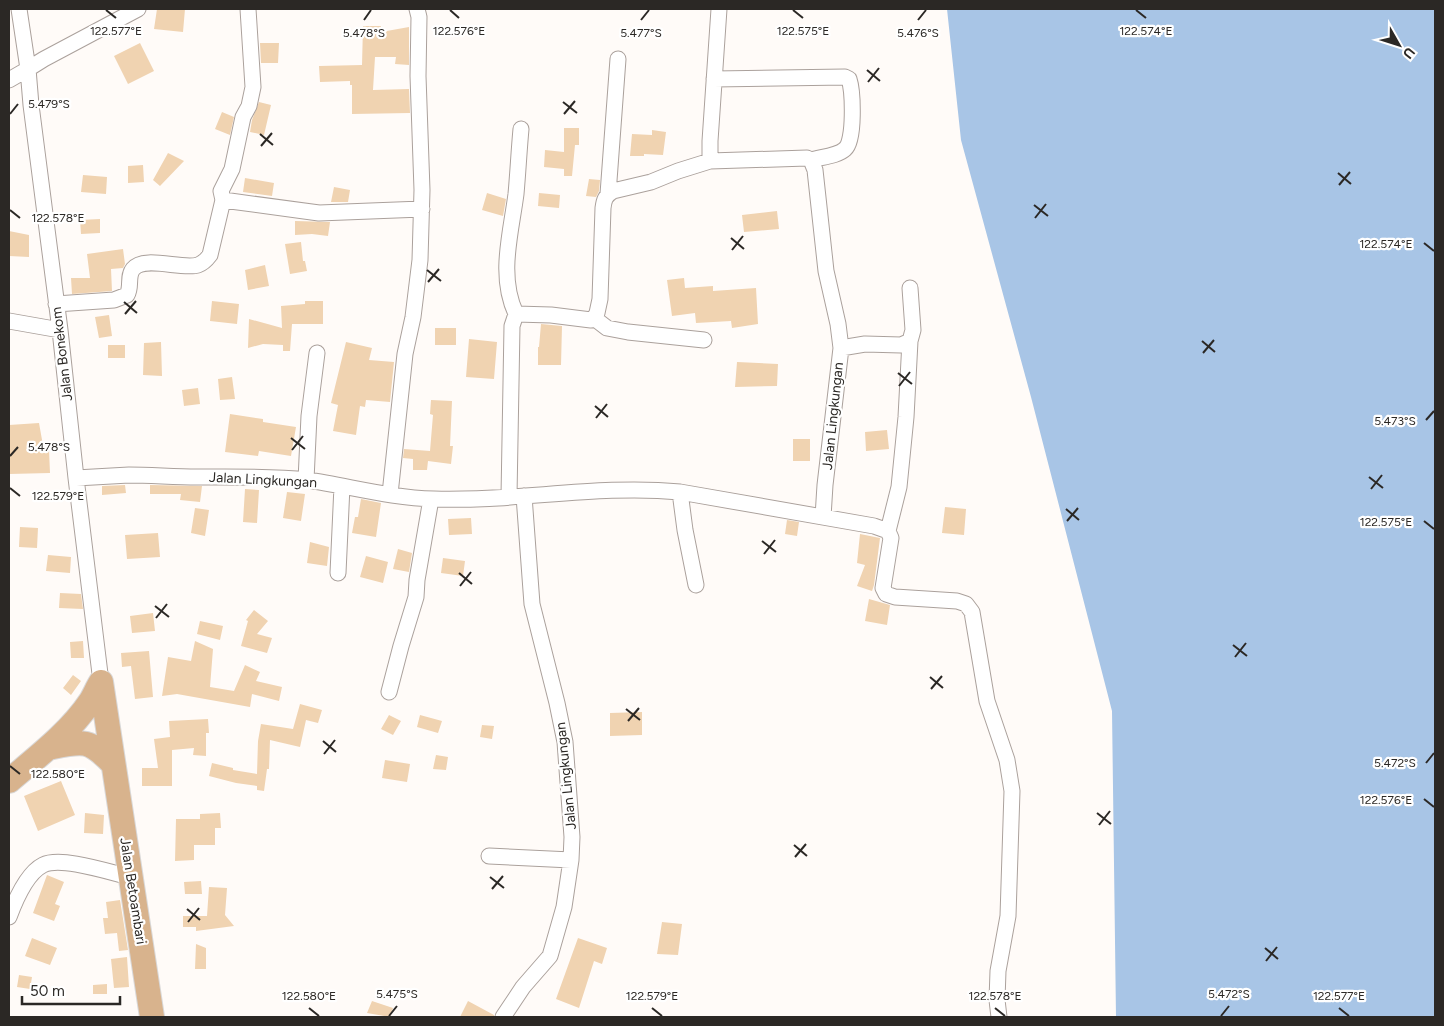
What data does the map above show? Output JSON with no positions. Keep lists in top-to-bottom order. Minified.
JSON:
{"streets":{"main road":["Jalan Bonekom","Jalan Betoambari"],"street":["Jalan Lingkungan"]},"crossings":[["Jalan Bonekom","Jalan Lingkungan"],["Jalan Bonekom","Jalan Betoambari"]],"scale_bar":"50 m","north":"bottom right","coordinates":["122.577°E","122.576°E","122.575°E","122.574°E","5.478°S","5.477°S","5.476°S","5.479°S","122.578°E","5.473°S","122.579°E","5.472°S","122.580°E","5.475°S"]}
